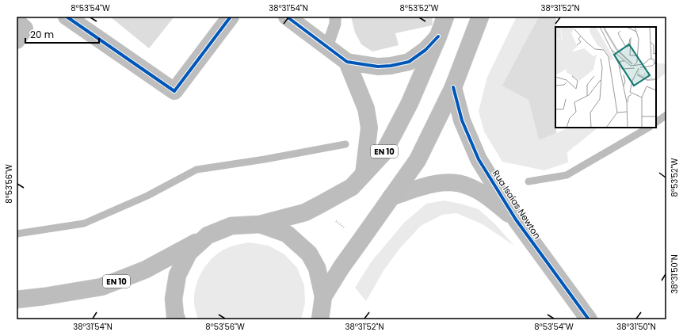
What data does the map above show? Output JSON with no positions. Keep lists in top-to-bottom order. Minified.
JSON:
{"streets":{"main road":["EN 10"],"street":["Rua Isaías Newton"]},"crossings":[["EN 10","Rua Isaías Newton"]],"scale_bar":"20 m","coordinates":["8°53'54\"W","38°31'54\"N","8°53'52\"W","38°31'52\"N","8°53'56\"W","38°31'50\"N"]}
